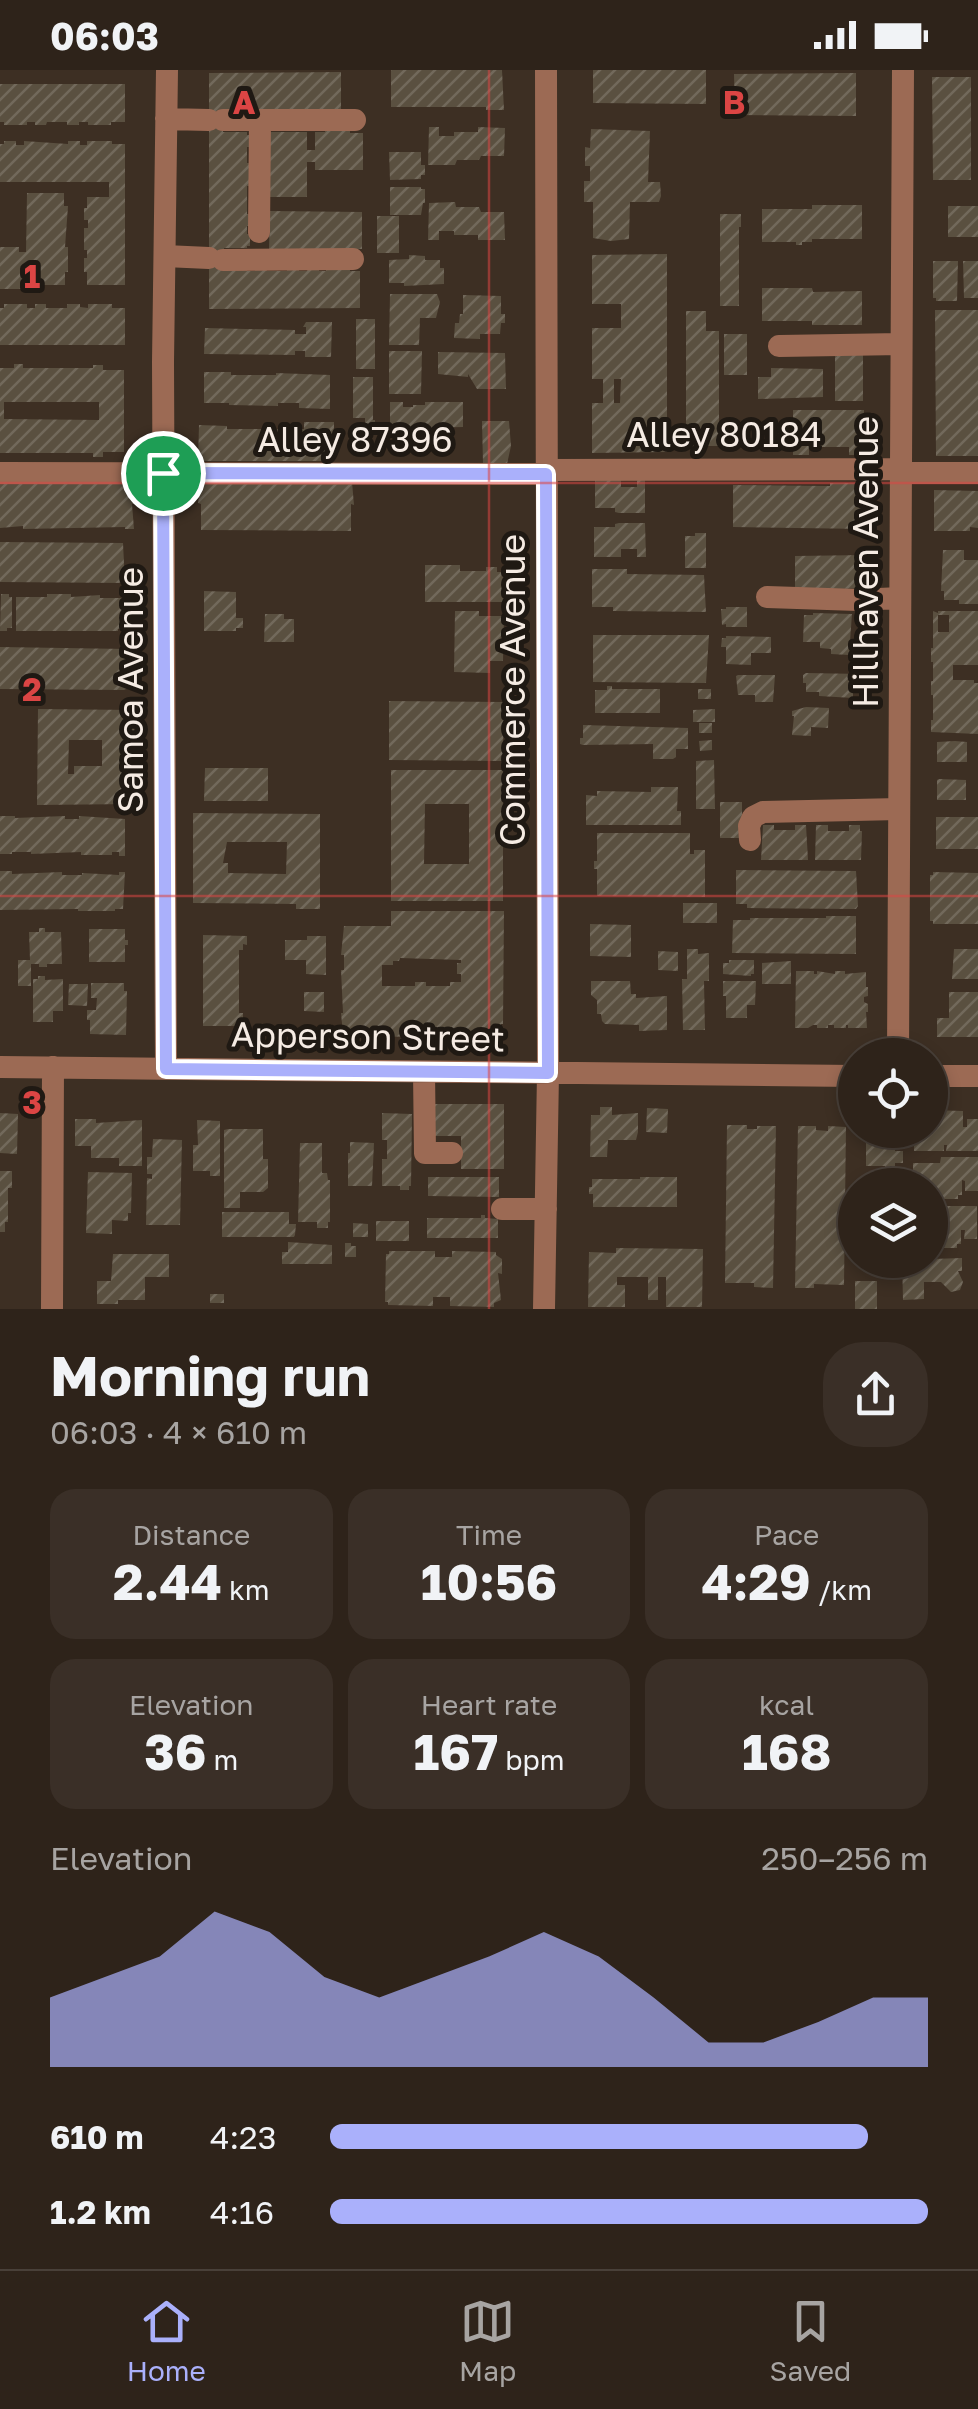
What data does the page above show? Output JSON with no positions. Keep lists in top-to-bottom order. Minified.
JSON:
{"streets":{"street":["Alley 80184","Alley 87396","Hillhaven Avenue","Samoa Avenue","Commerce Avenue","Apperson Street"]},"crossings":[["Alley 80184","Alley 87396"],["Alley 80184","Hillhaven Avenue"],["Alley 80184","Commerce Avenue"],["Alley 87396","Samoa Avenue"],["Alley 87396","Commerce Avenue"],["Samoa Avenue","Apperson Street"],["Commerce Avenue","Apperson Street"]],"page":{"status":"06:03","heading":["Morning run","06:03 · 4 × 610 m"],"stats":[["Distance","2.44 km"],["Time","10:56"],["Pace","4:29 /km"],["Elevation","36 m"],["Heart rate","167 bpm"],["kcal","168"]],"chart":["Elevation","250–256 m"],"list":[{"name":"610 m","note":"4:23"},{"name":"1.2 km","note":"4:16"}],"tabs":["Home","Map","Saved"]},"grid":{"columns":["A","B"],"rows":["1","2","3"]}}
